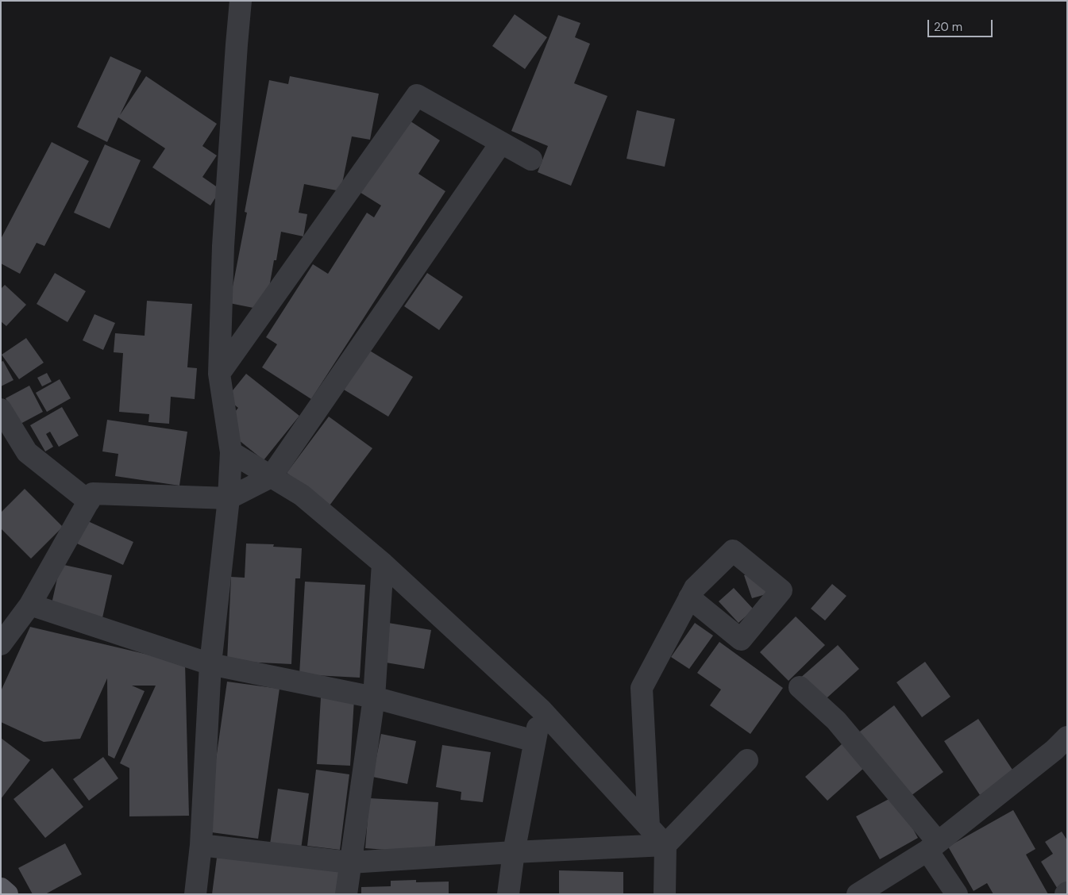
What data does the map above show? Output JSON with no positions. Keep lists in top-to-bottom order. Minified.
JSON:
{"scale_bar":"20 m"}
